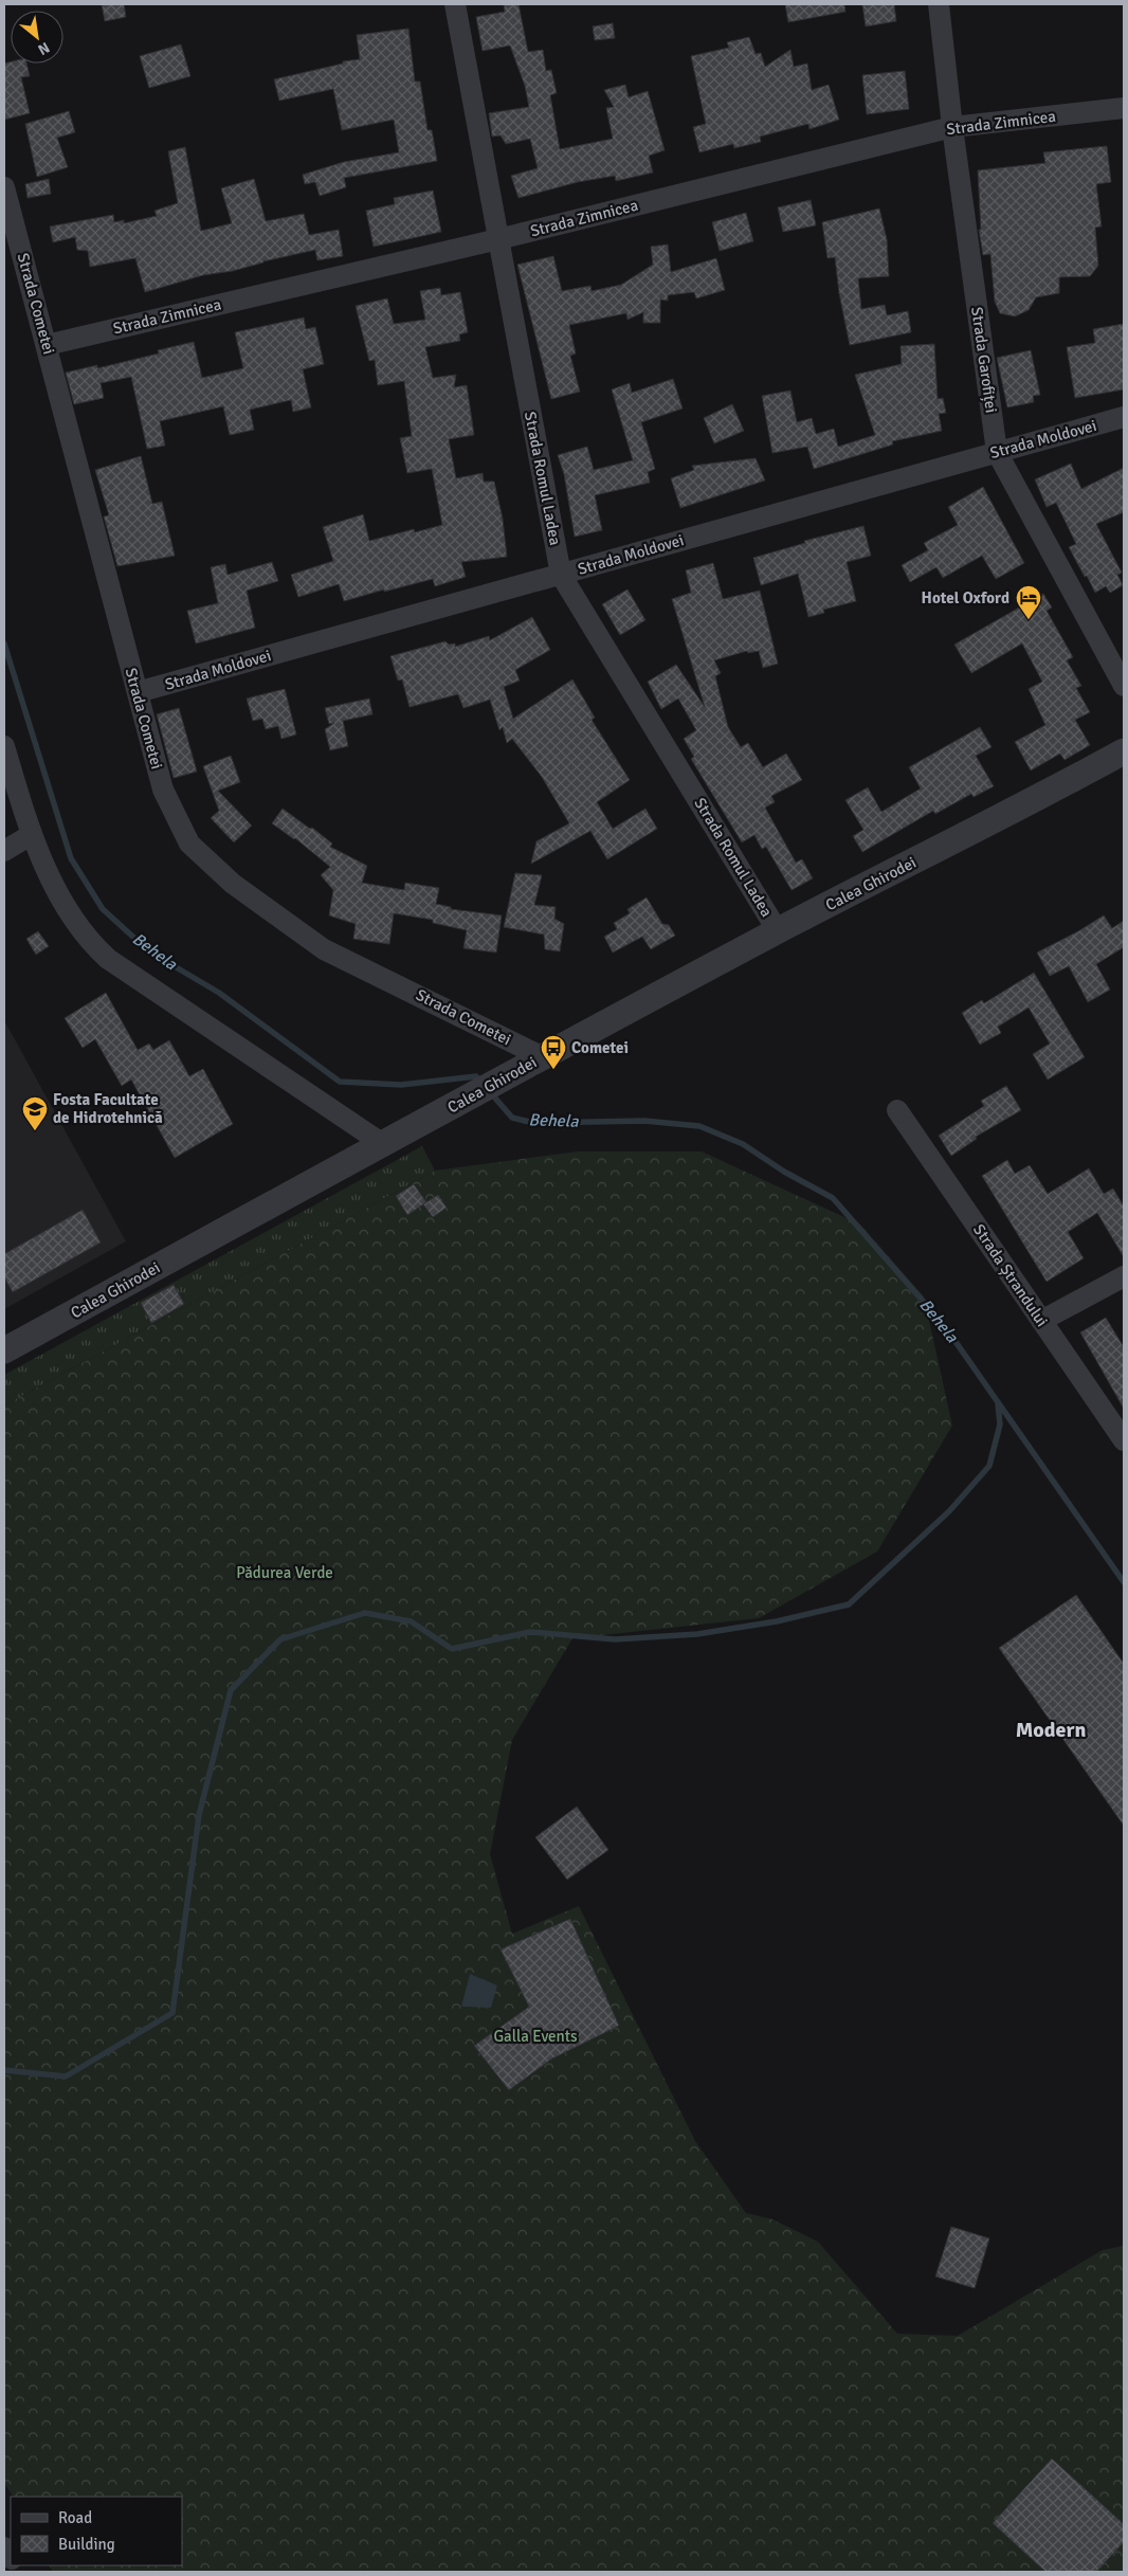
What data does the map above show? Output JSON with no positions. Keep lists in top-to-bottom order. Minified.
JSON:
{"streets":{"street":["Strada Zimnicea","Strada Cometei","Strada Garofiței","Strada Moldovei","Strada Romul Ladea","Calea Ghirodei","Strada Ștrandului"]},"crossings":[["Strada Zimnicea","Strada Cometei"],["Strada Zimnicea","Strada Garofiței"],["Strada Zimnicea","Strada Romul Ladea"],["Strada Cometei","Strada Moldovei"],["Strada Cometei","Calea Ghirodei"],["Strada Garofiței","Strada Moldovei"],["Strada Moldovei","Strada Romul Ladea"],["Strada Romul Ladea","Calea Ghirodei"]],"districts":["Modern"],"water":["Behela"],"parks":["Pădurea Verde","Galla Events"],"places":{"hotel":["Hotel Oxford"],"bus stop":["Cometei"],"school or university":["Fosta Facultate de Hidrotehnică"]},"legend":["Road","Building"],"north":"bottom right"}
